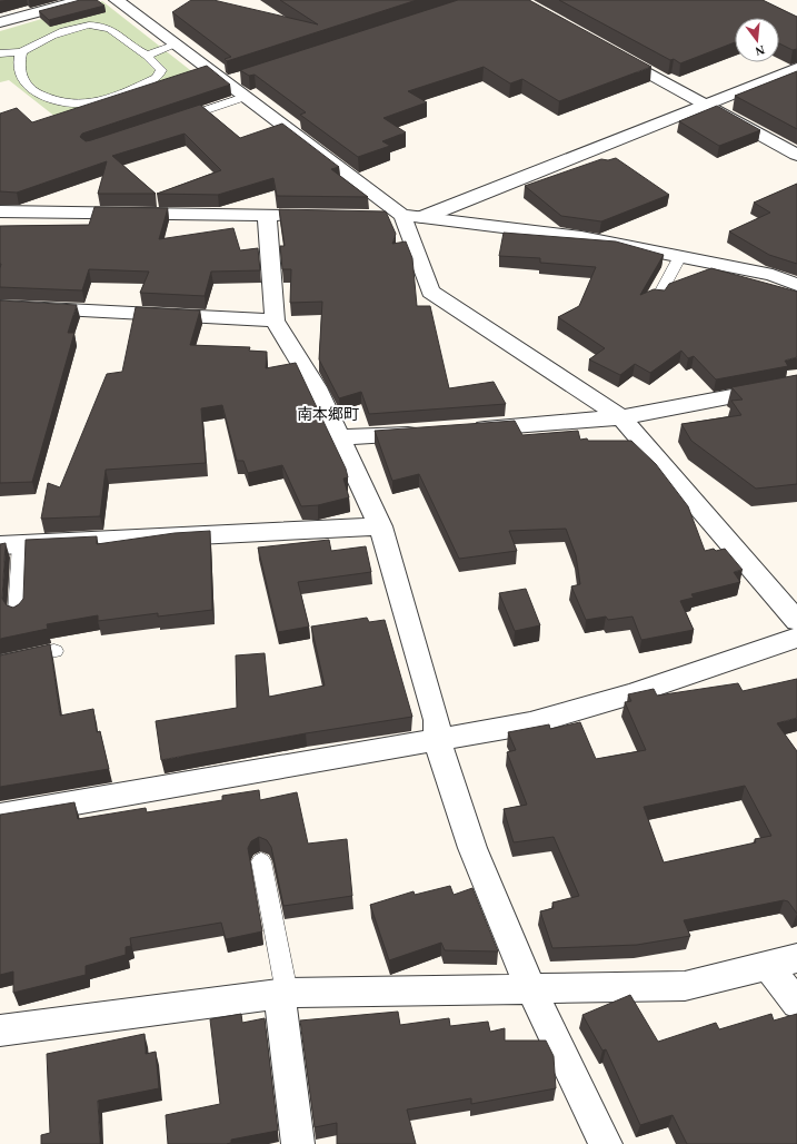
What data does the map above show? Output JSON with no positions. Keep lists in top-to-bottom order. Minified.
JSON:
{"districts":["南本郷町"],"north":"bottom"}
